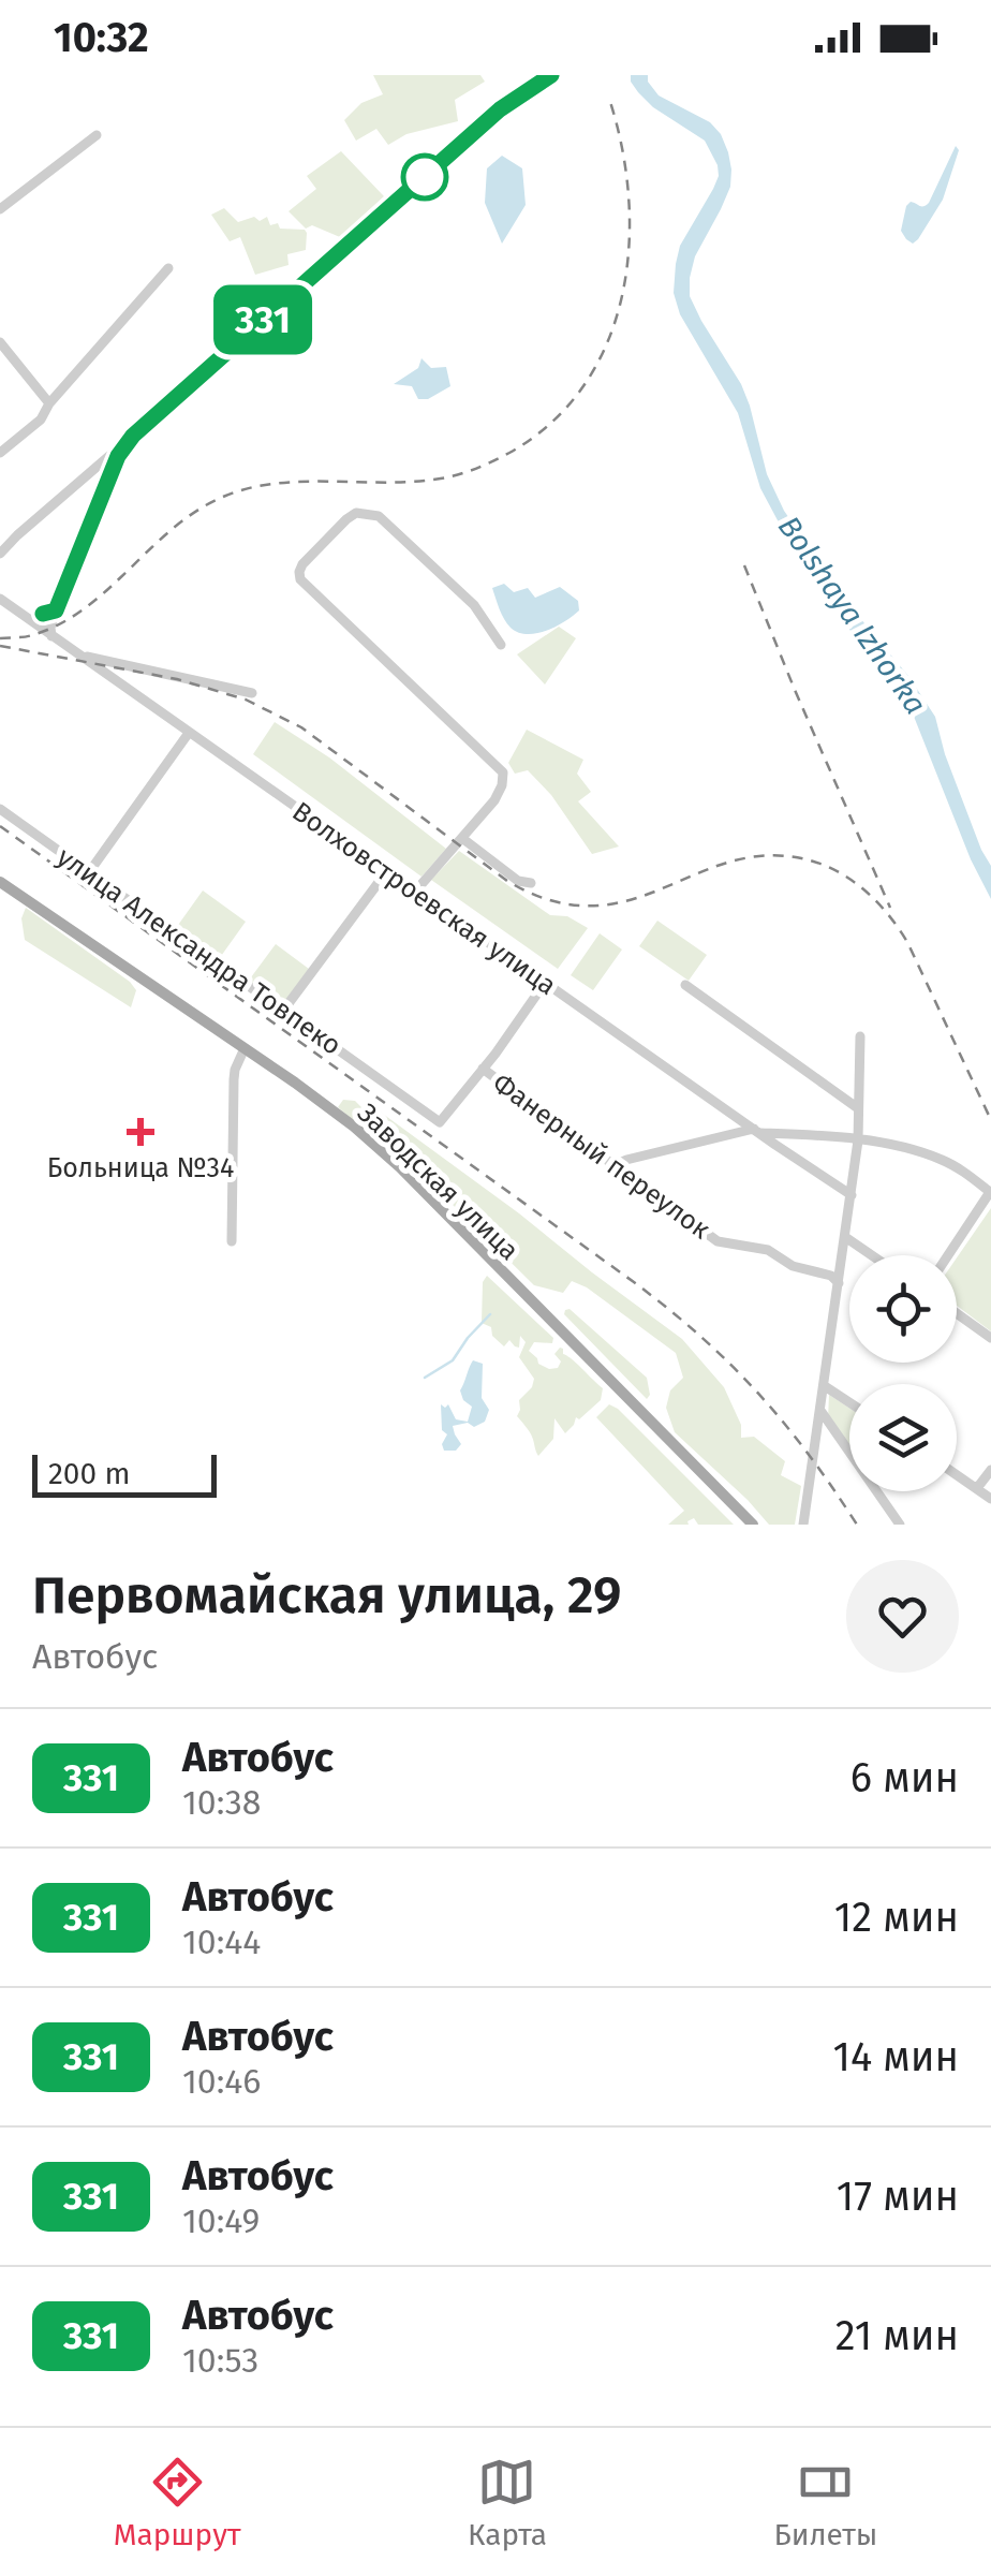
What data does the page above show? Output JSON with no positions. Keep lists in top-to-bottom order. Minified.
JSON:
{"streets":{"main road":["Заводская улица"],"street":["Волховстроевская улица","улица Александра Товпеко","Фанерный переулок"]},"crossings":[["улица Александра Товпеко","Фанерный переулок"]],"water":["Bolshaya Izhorka"],"places":{"health":["Больница №34"]},"lines":["bus line 331"],"scale_bar":"200 m","page":{"status":"10:32","on_map":"331","scale":"200 m","heading":["Первомайская улица, 29","Автобус"],"list":[{"mark":"331","name":"Автобус","note":"10:38","value":"6 мин"},{"mark":"331","name":"Автобус","note":"10:44","value":"12 мин"},{"mark":"331","name":"Автобус","note":"10:46","value":"14 мин"},{"mark":"331","name":"Автобус","note":"10:49","value":"17 мин"},{"mark":"331","name":"Автобус","note":"10:53","value":"21 мин"}],"tabs":["Маршрут","Карта","Билеты"]}}
